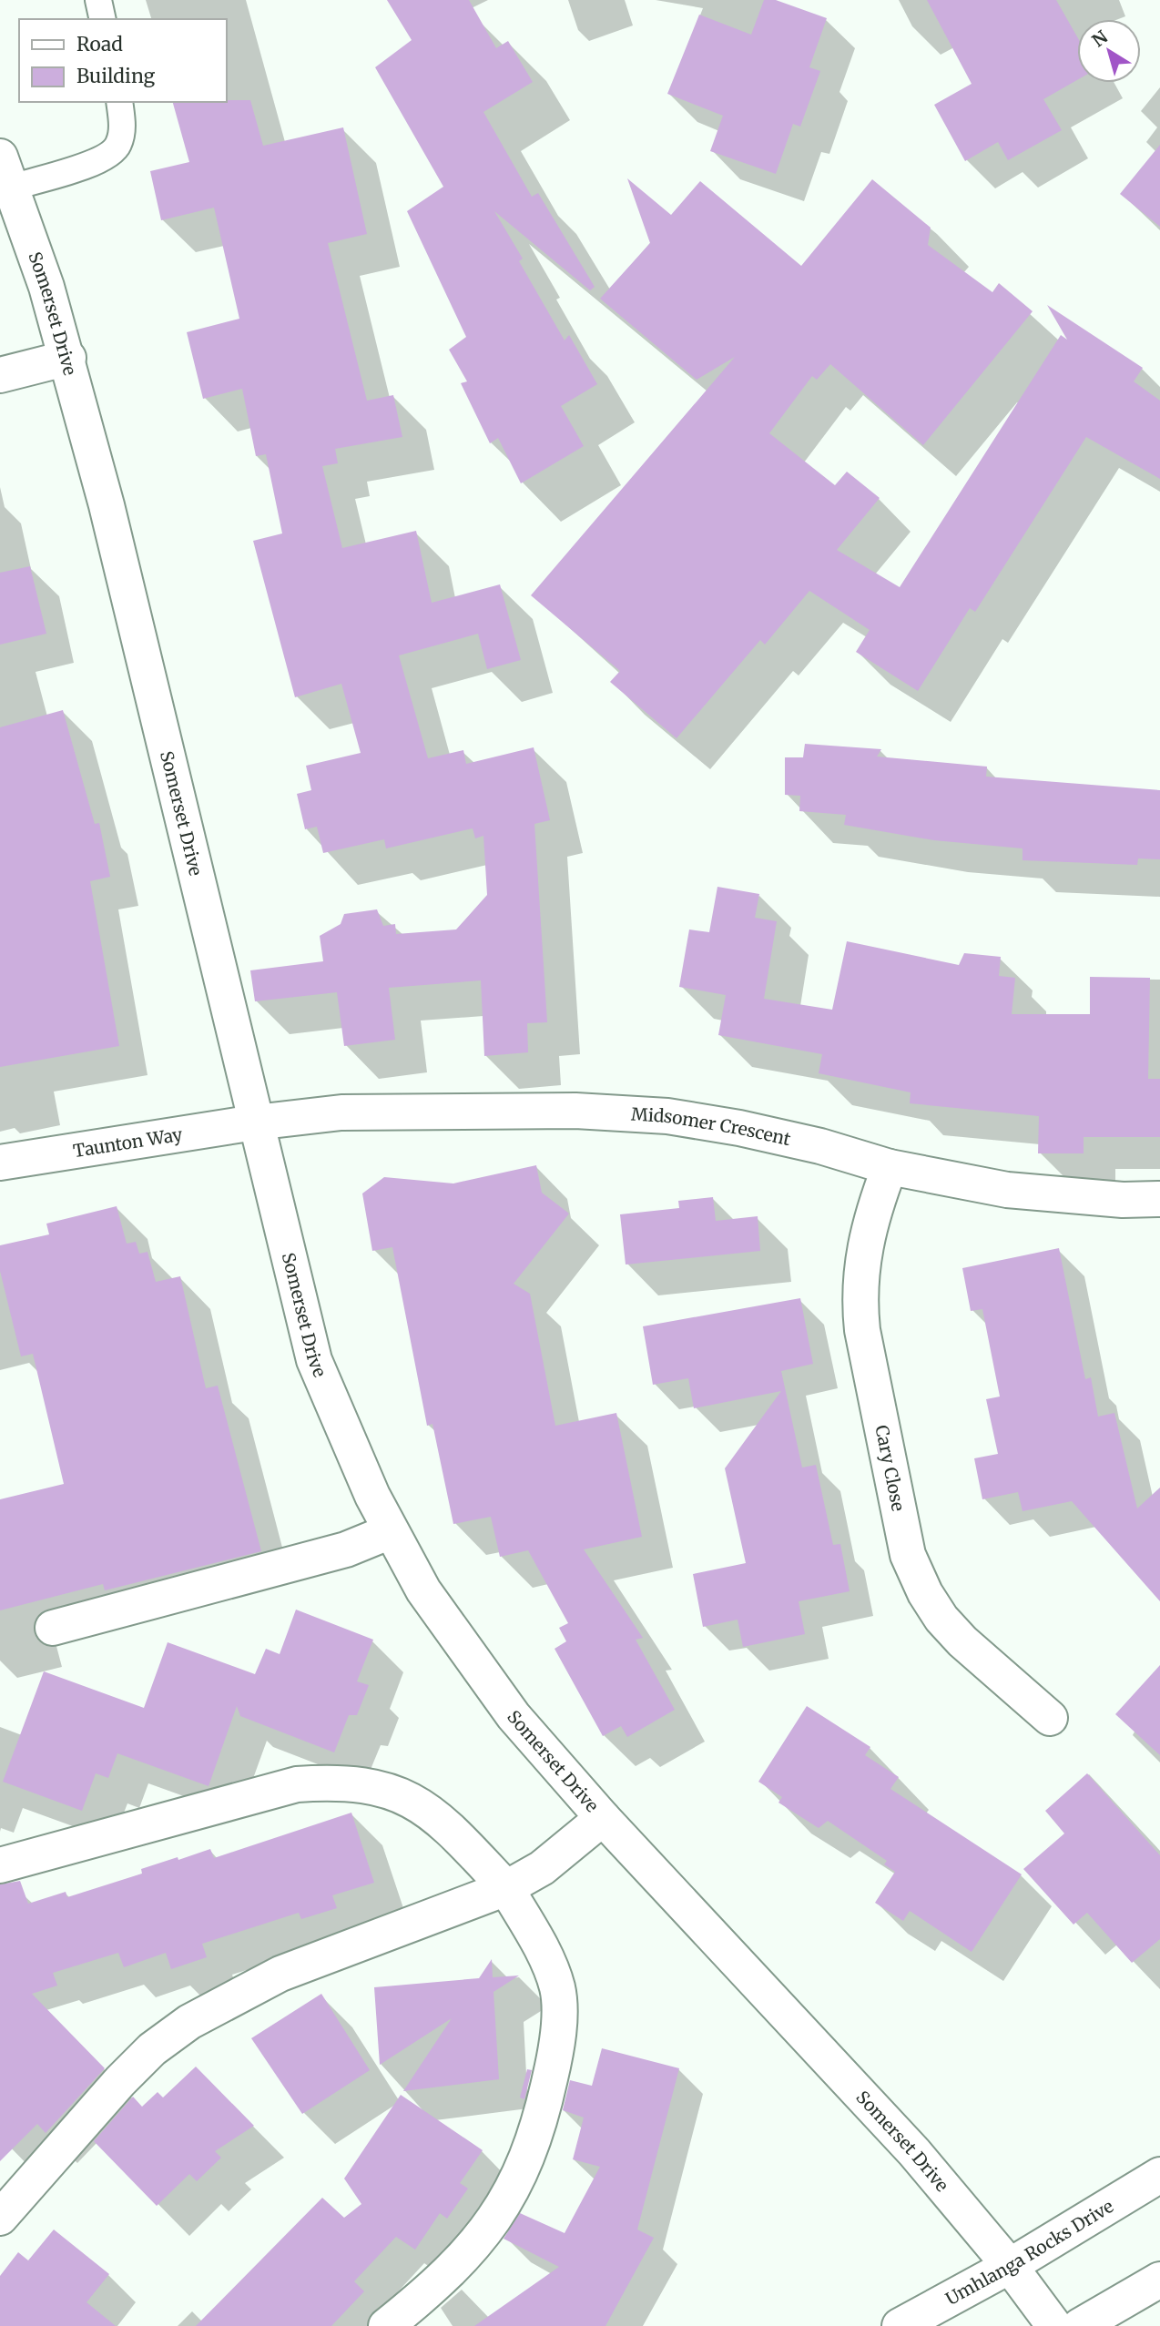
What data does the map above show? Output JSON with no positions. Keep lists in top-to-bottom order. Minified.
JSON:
{"streets":{"street":["Somerset Drive","Midsomer Crescent","Taunton Way","Cary Close","Umhlanga Rocks Drive"]},"crossings":[["Somerset Drive","Midsomer Crescent"],["Somerset Drive","Taunton Way"],["Somerset Drive","Umhlanga Rocks Drive"],["Midsomer Crescent","Taunton Way"],["Midsomer Crescent","Cary Close"]],"legend":["Road","Building"],"north":"top left"}
